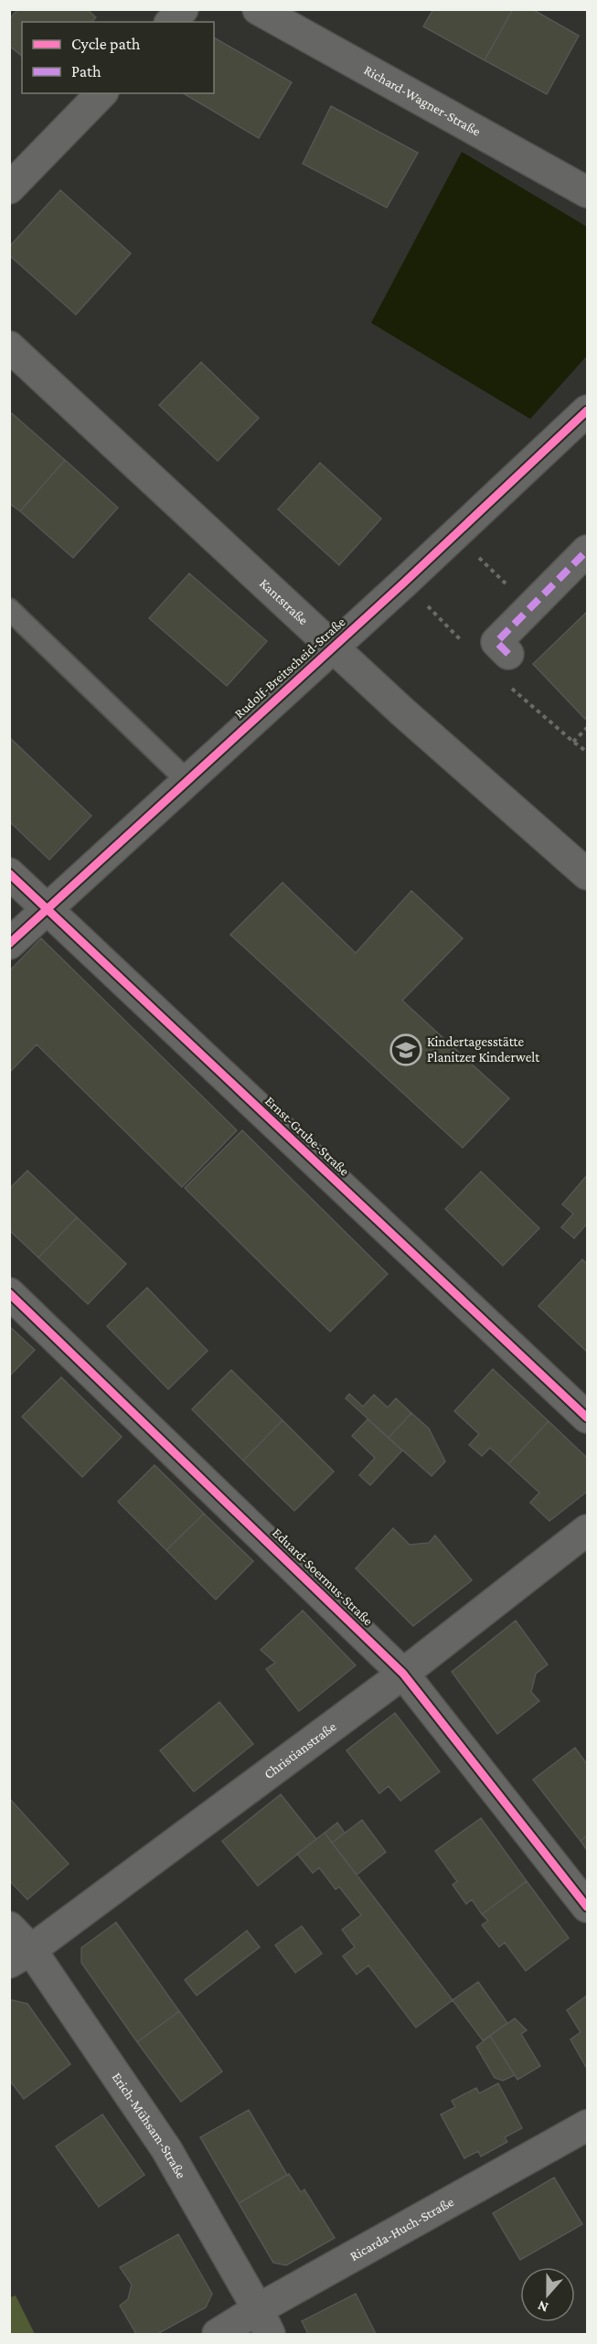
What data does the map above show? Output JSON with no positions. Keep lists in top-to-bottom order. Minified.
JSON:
{"streets":{"street":["Richard-Wagner-Straße","Kantstraße","Rudolf-Breitscheid-Straße","Ernst-Grube-Straße","Eduard-Soermus-Straße","Christianstraße","Erich-Mühsam-Straße","Ricarda-Huch-Straße"]},"crossings":[["Kantstraße","Rudolf-Breitscheid-Straße"],["Rudolf-Breitscheid-Straße","Ernst-Grube-Straße"],["Eduard-Soermus-Straße","Christianstraße"],["Christianstraße","Erich-Mühsam-Straße"],["Erich-Mühsam-Straße","Ricarda-Huch-Straße"]],"places":{"school or university":["Kindertagesstätte Planitzer Kinderwelt"]},"legend":["Cycle path","Path"],"north":"bottom"}
